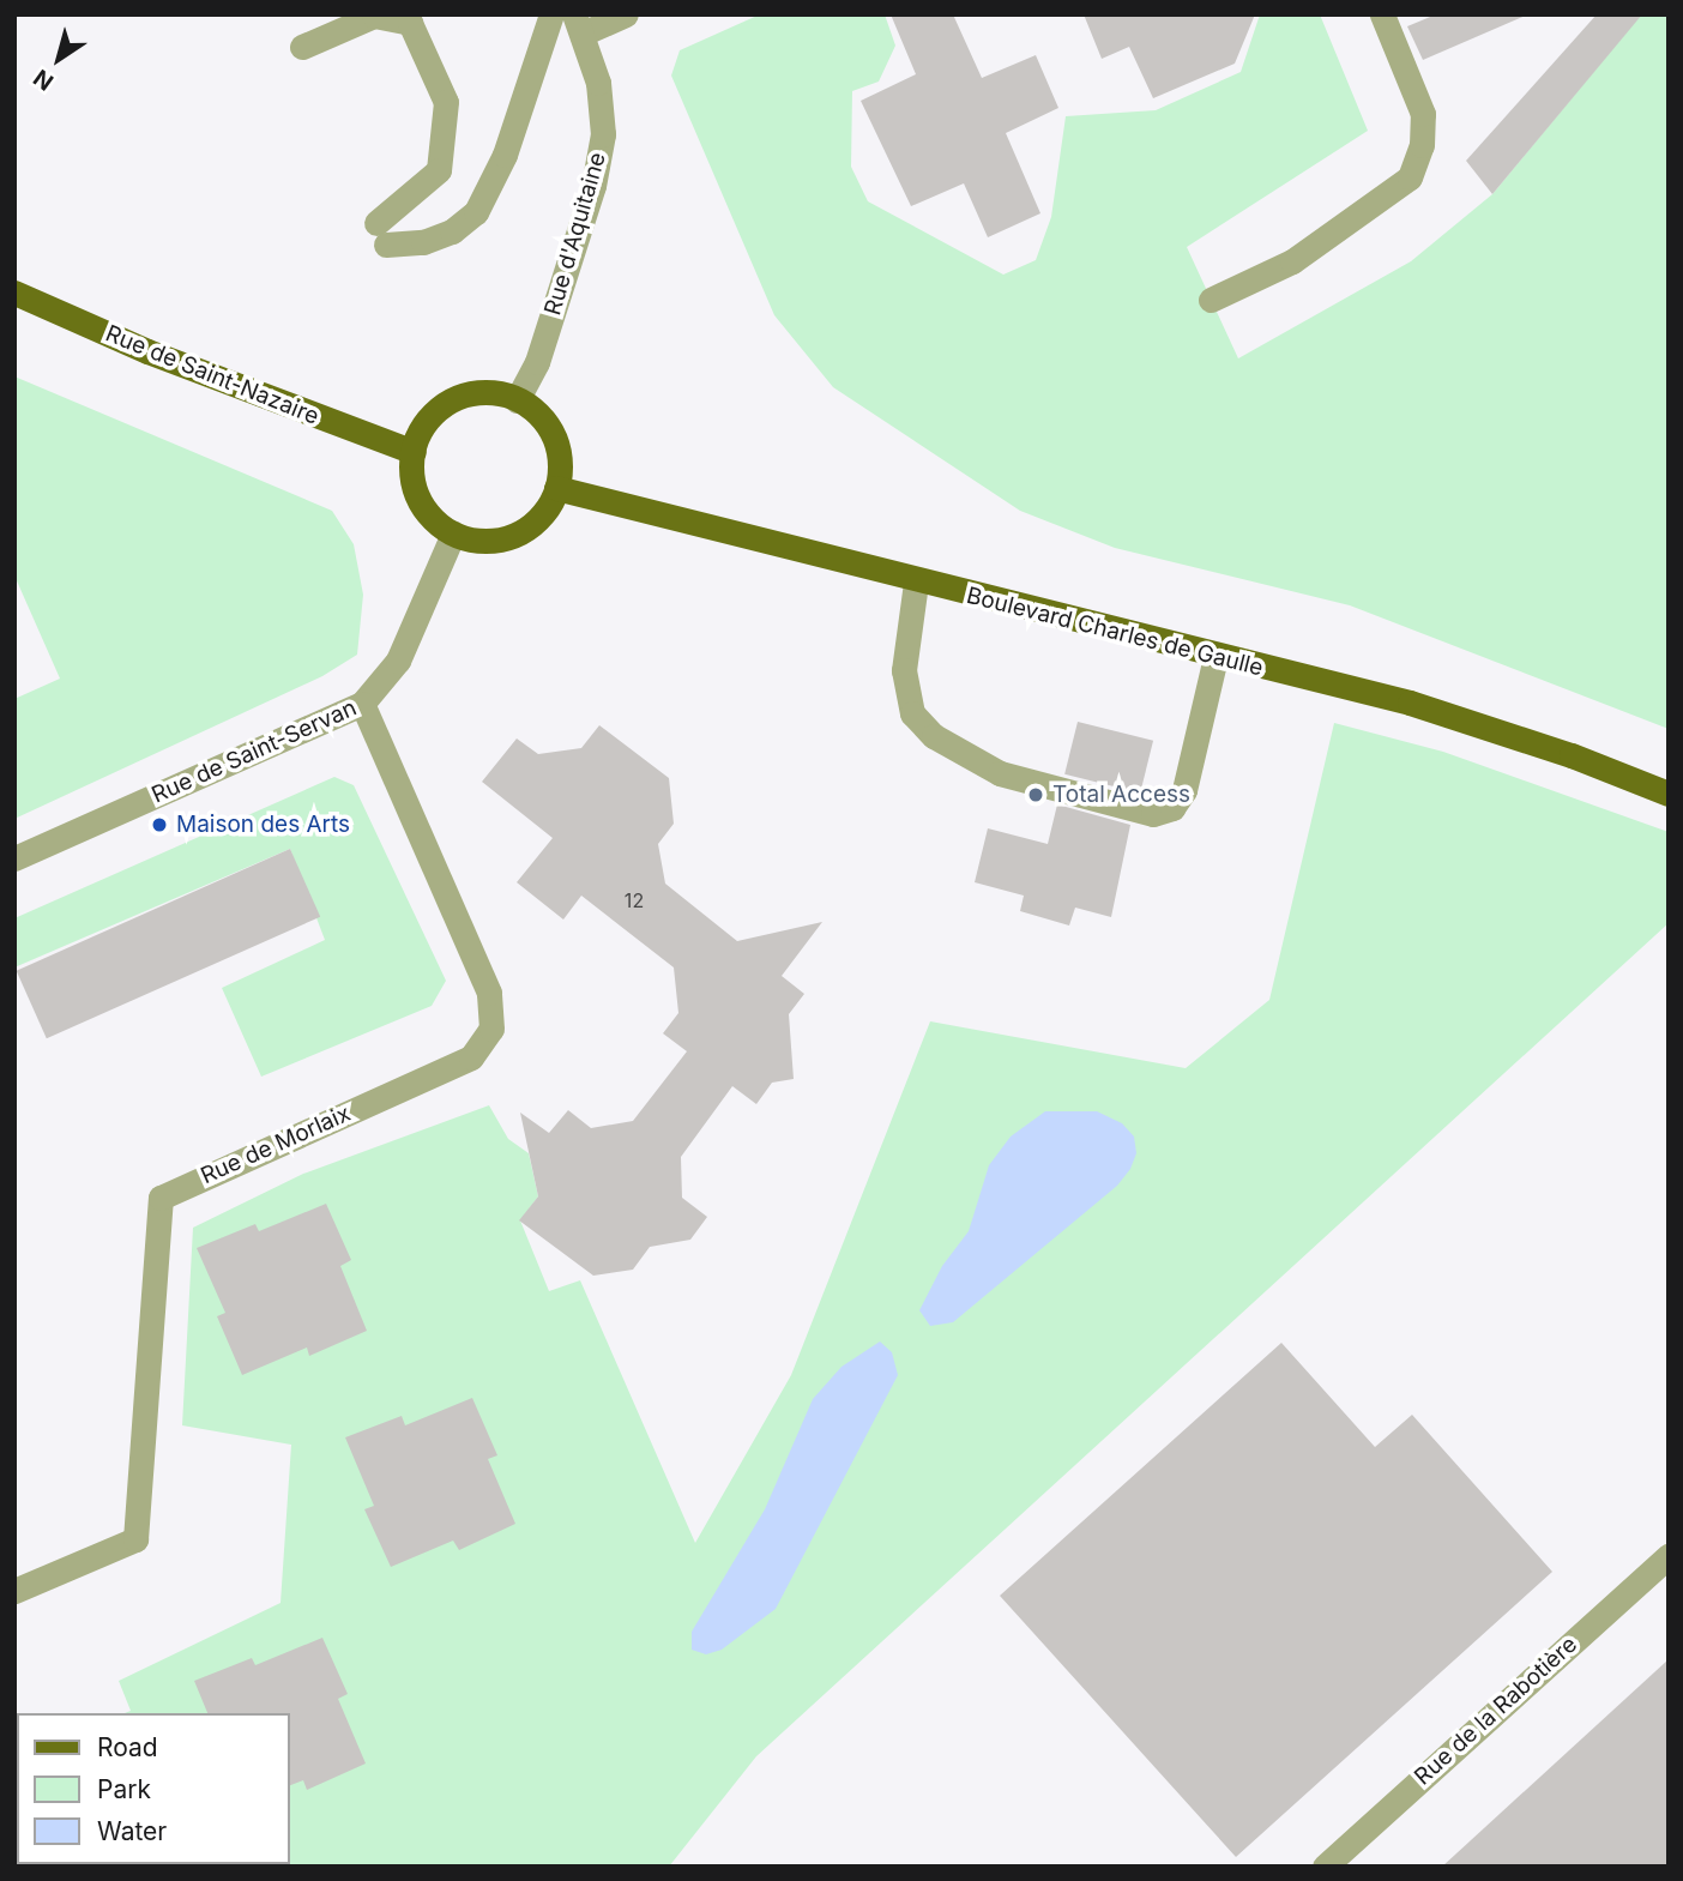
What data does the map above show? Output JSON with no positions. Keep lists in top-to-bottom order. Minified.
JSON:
{"streets":{"main road":["Rue de Saint-Nazaire","Boulevard Charles de Gaulle"],"street":["Rue d'Aquitaine","Rue de Saint-Servan","Rue de Morlaix","Rue de la Rabotière"]},"crossings":[["Rue d'Aquitaine","Rue de Saint-Nazaire"],["Rue d'Aquitaine","Boulevard Charles de Gaulle"],["Rue d'Aquitaine","Rue de Saint-Servan"],["Rue de Saint-Nazaire","Boulevard Charles de Gaulle"],["Rue de Saint-Nazaire","Rue de Saint-Servan"],["Boulevard Charles de Gaulle","Rue de Saint-Servan"],["Rue de Saint-Servan","Rue de Morlaix"]],"places":["Total Access","Maison des Arts"],"house_numbers":["12"],"legend":["Road","Park","Water"],"north":"bottom left"}
